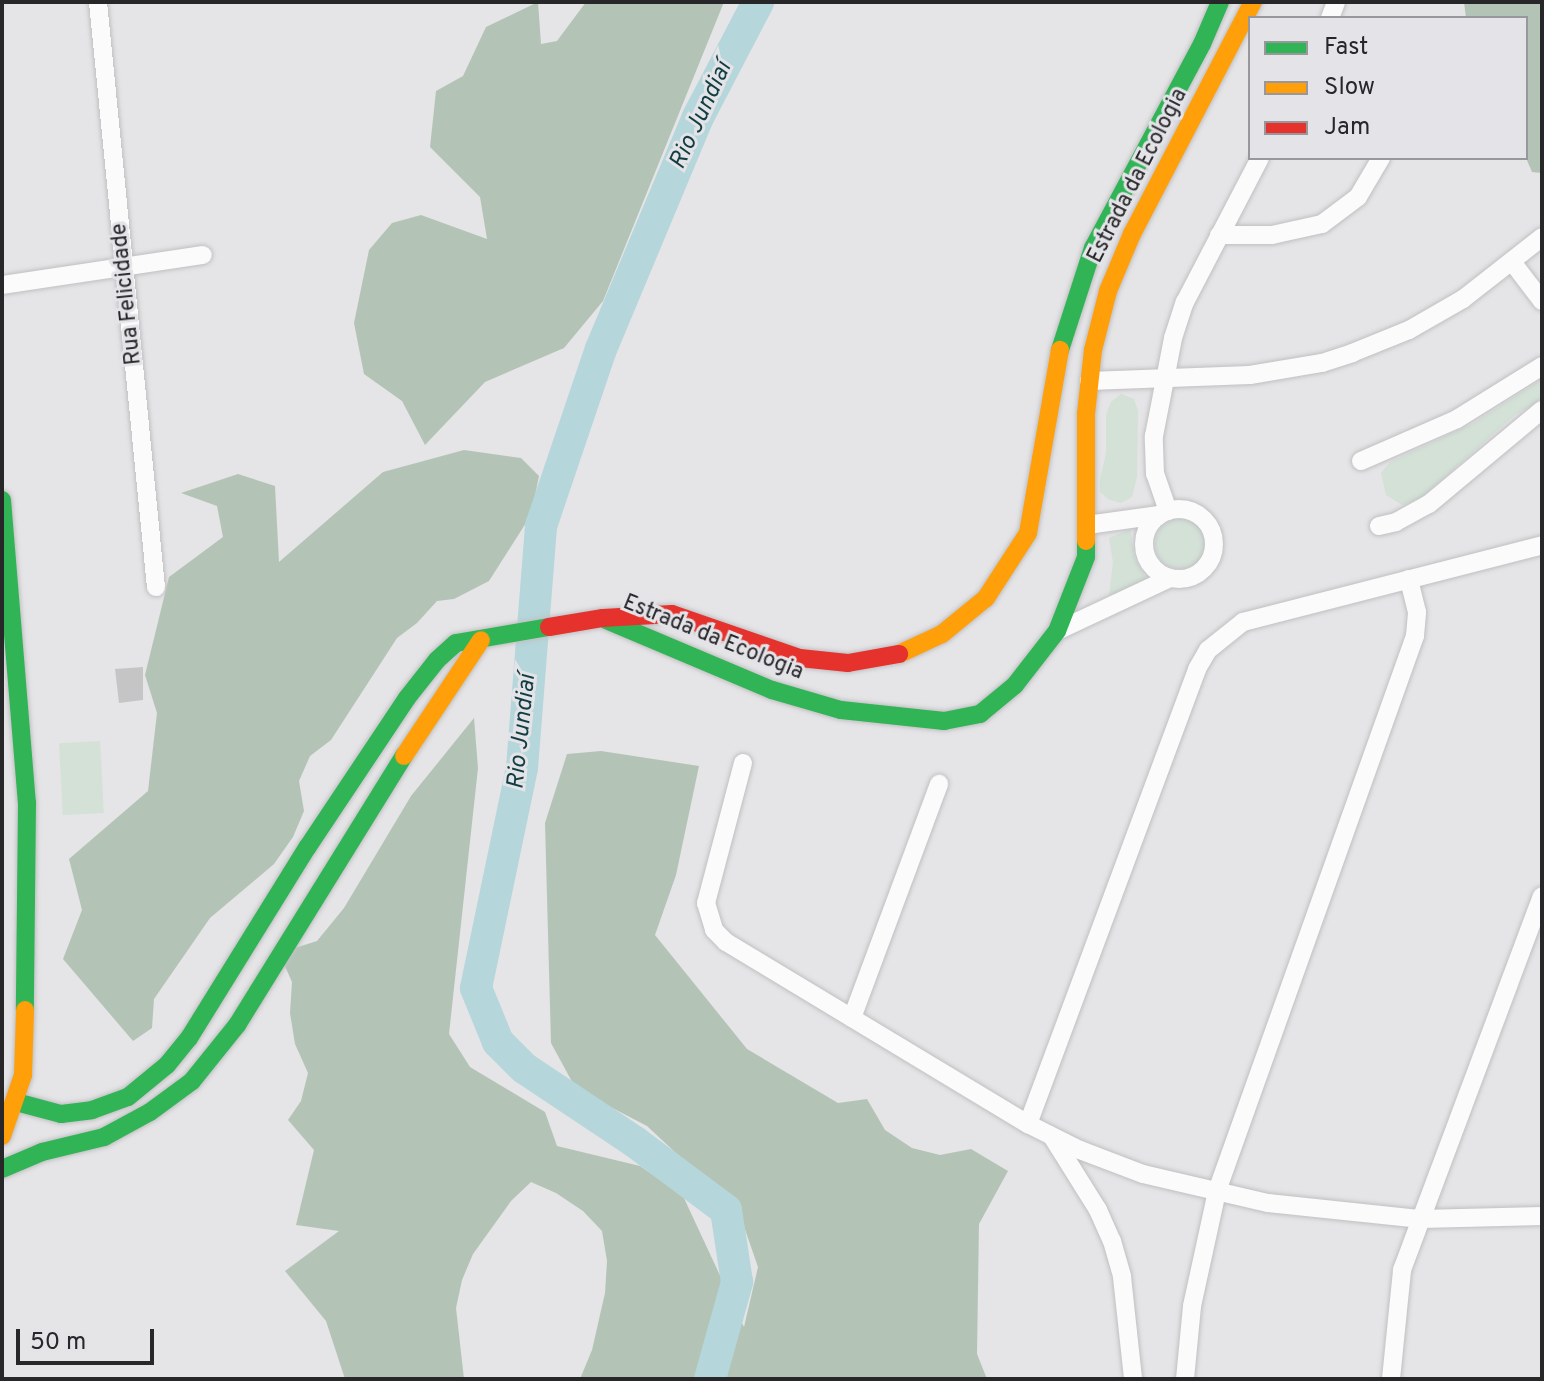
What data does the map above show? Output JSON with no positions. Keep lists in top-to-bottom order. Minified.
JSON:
{"streets":{"street":["Estrada da Ecologia","Rua Felicidade"]},"water":["Rio Jundiaí"],"legend":["Fast","Slow","Jam"],"scale_bar":"50 m"}
